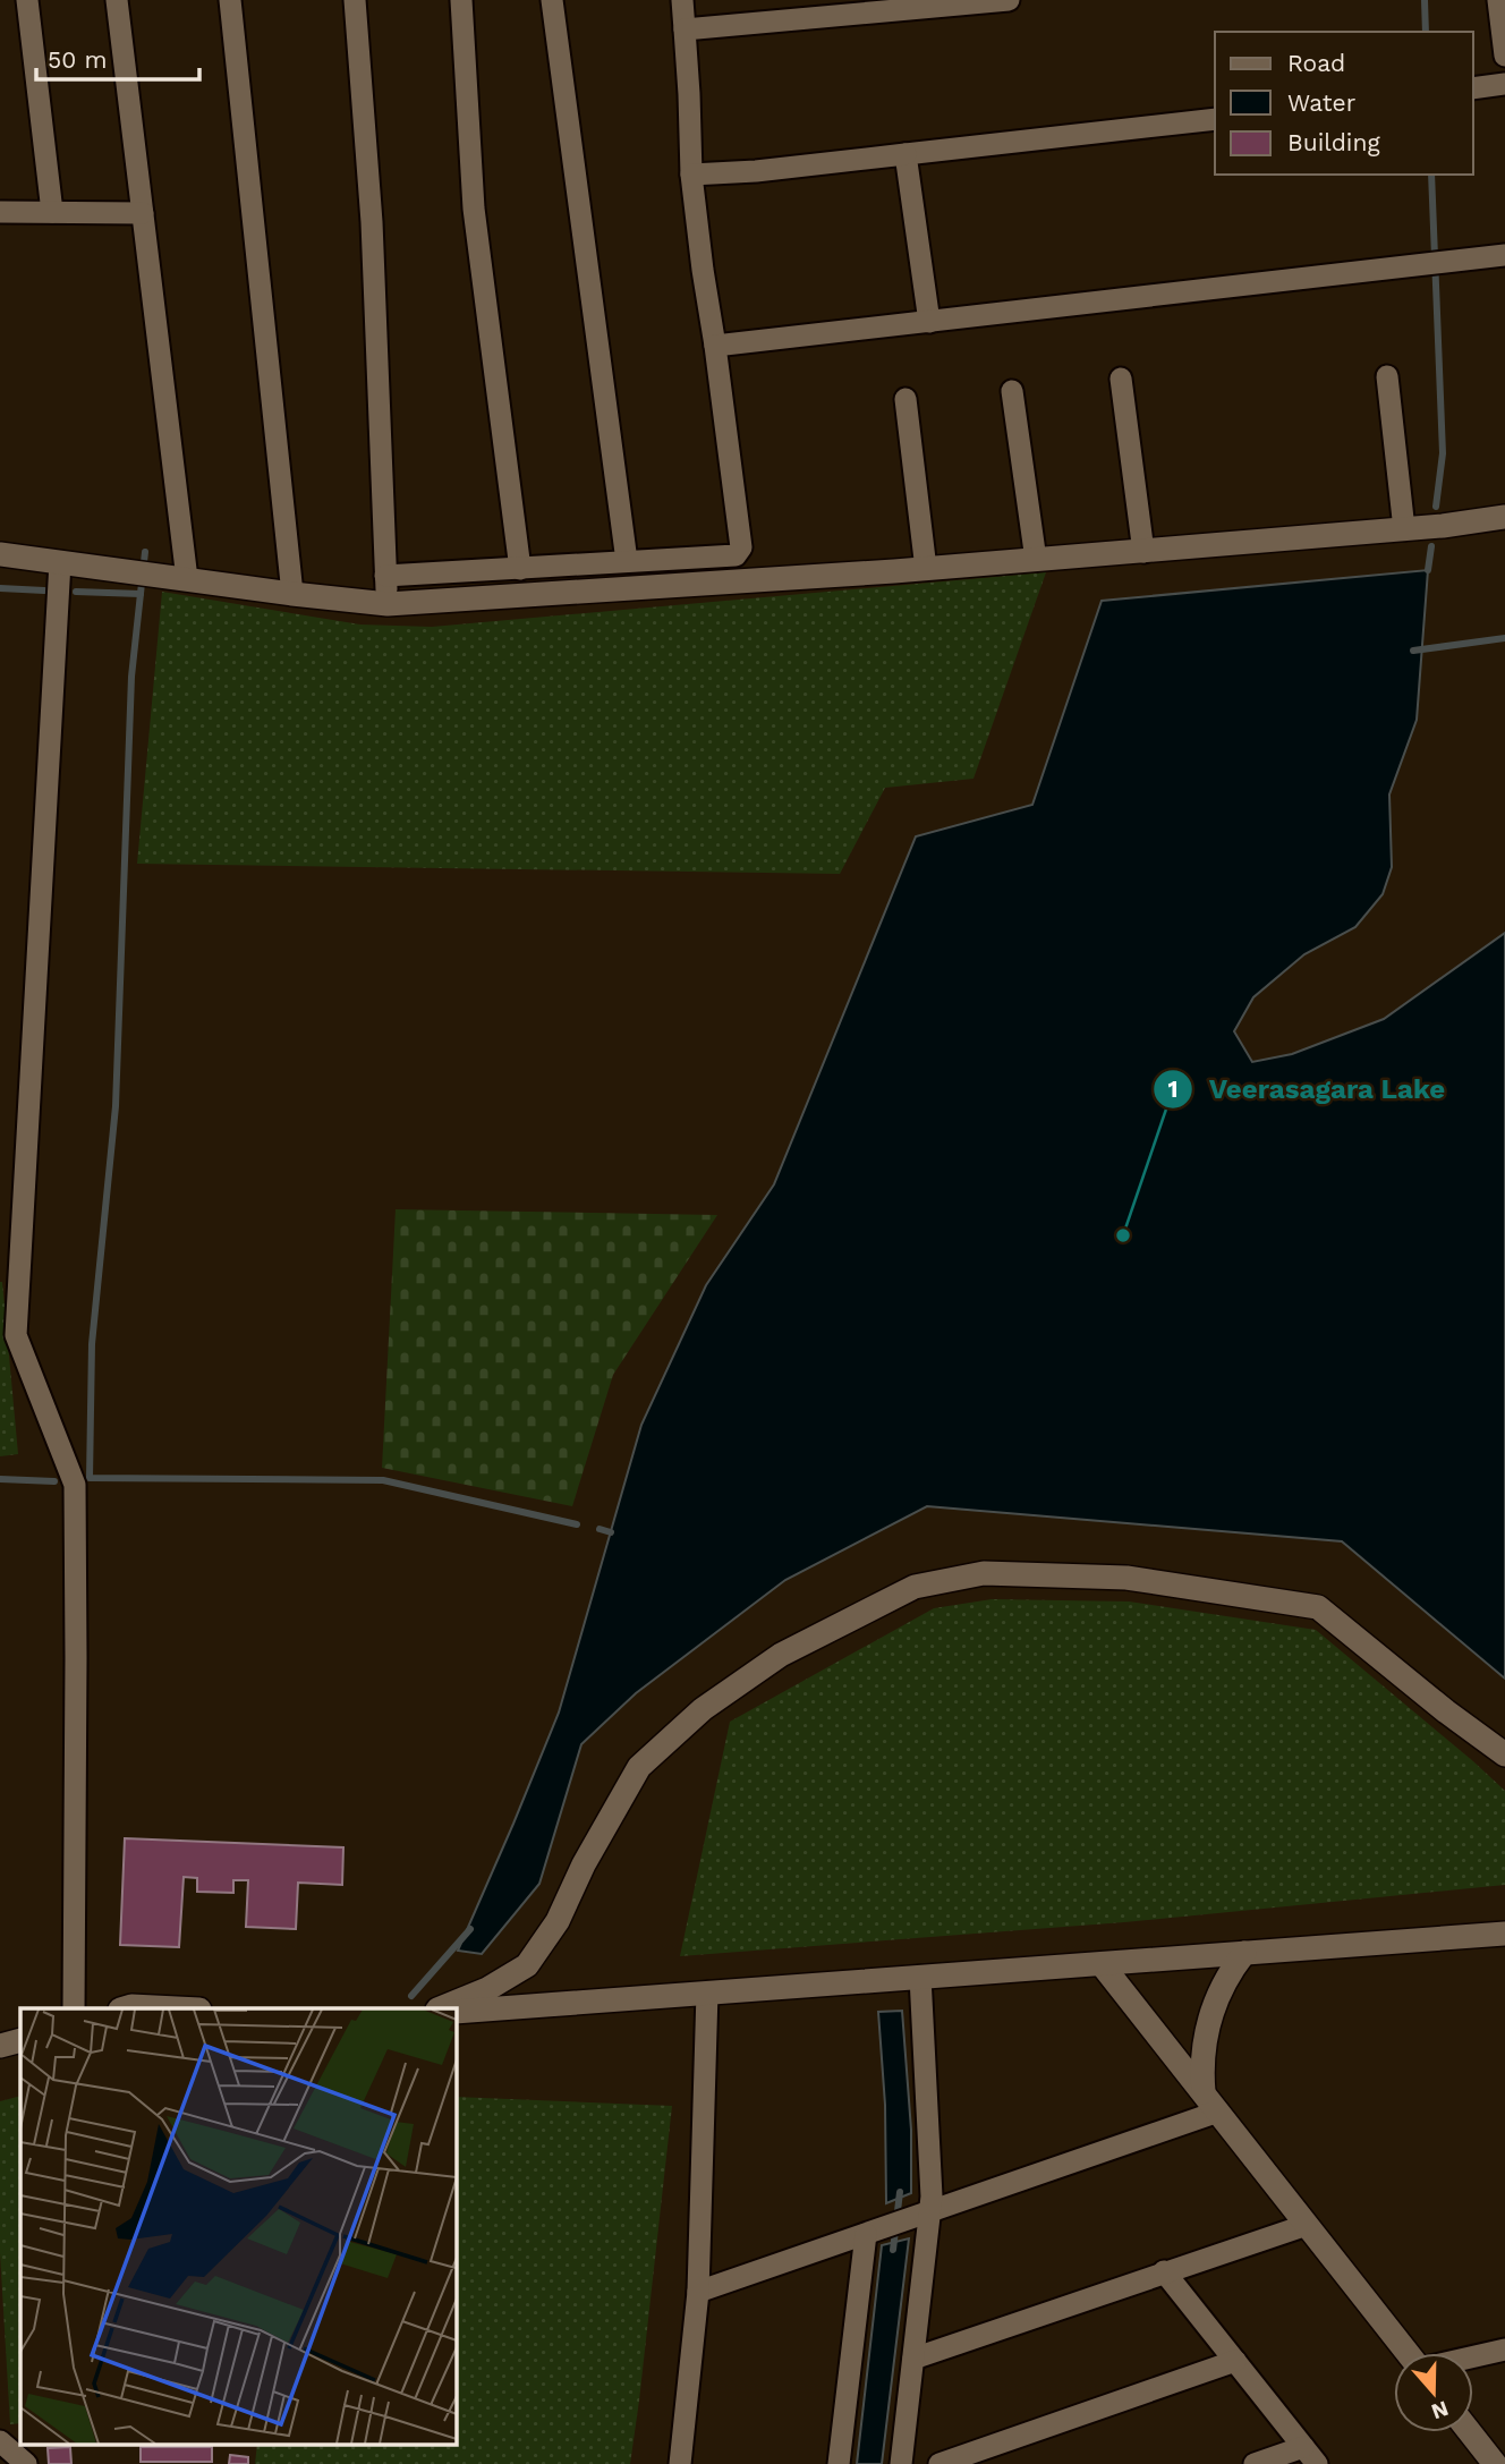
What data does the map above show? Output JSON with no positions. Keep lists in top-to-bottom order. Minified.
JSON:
{"places":["Veerasagara Lake"],"legend":["Road","Water","Building"],"scale_bar":"50 m","north":"bottom"}
